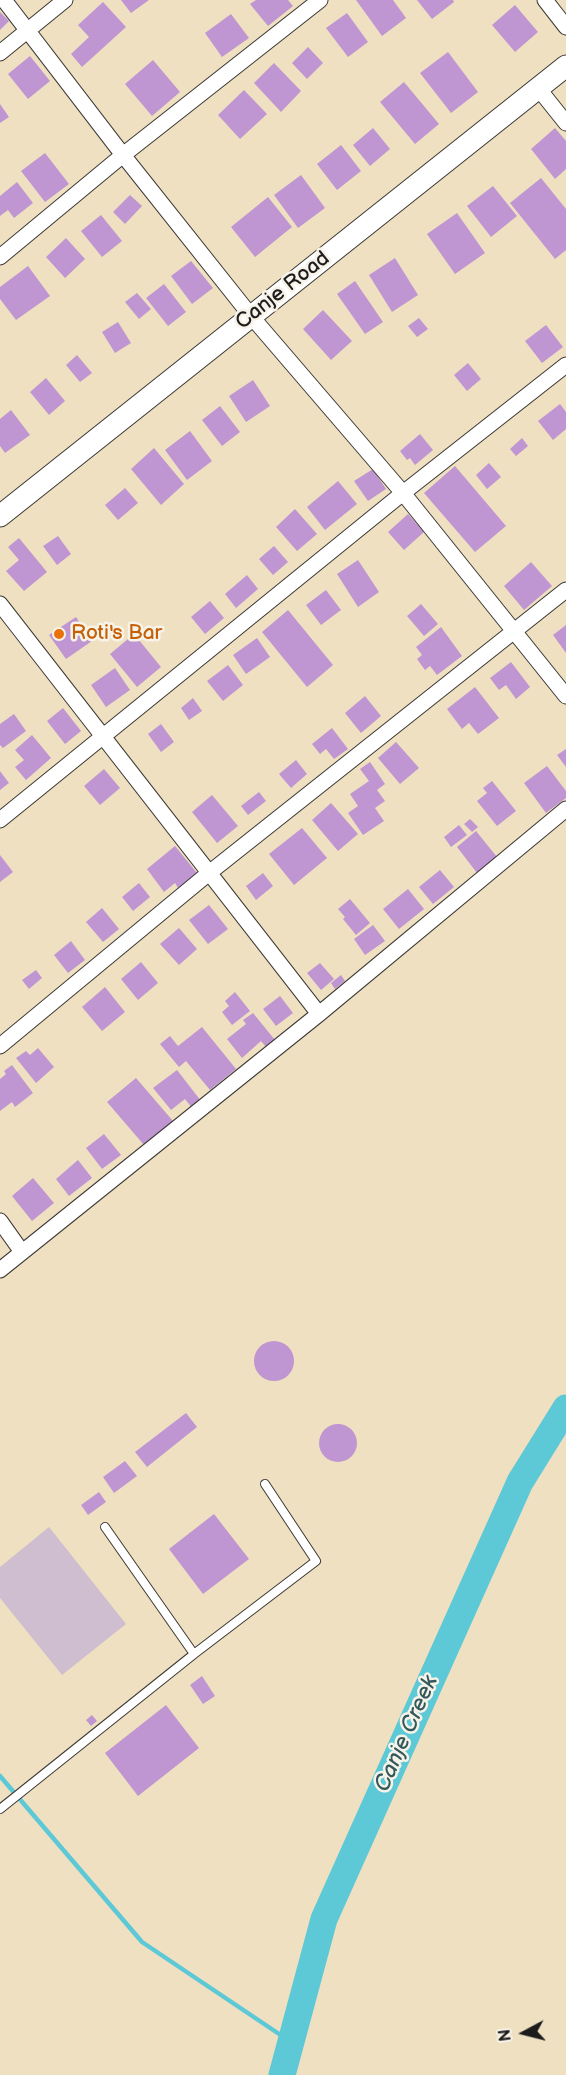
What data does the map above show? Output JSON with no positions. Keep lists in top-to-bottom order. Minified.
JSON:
{"streets":{"street":["Canje Road"]},"water":["Canje Creek"],"places":["Roti's Bar"],"north":"left"}
